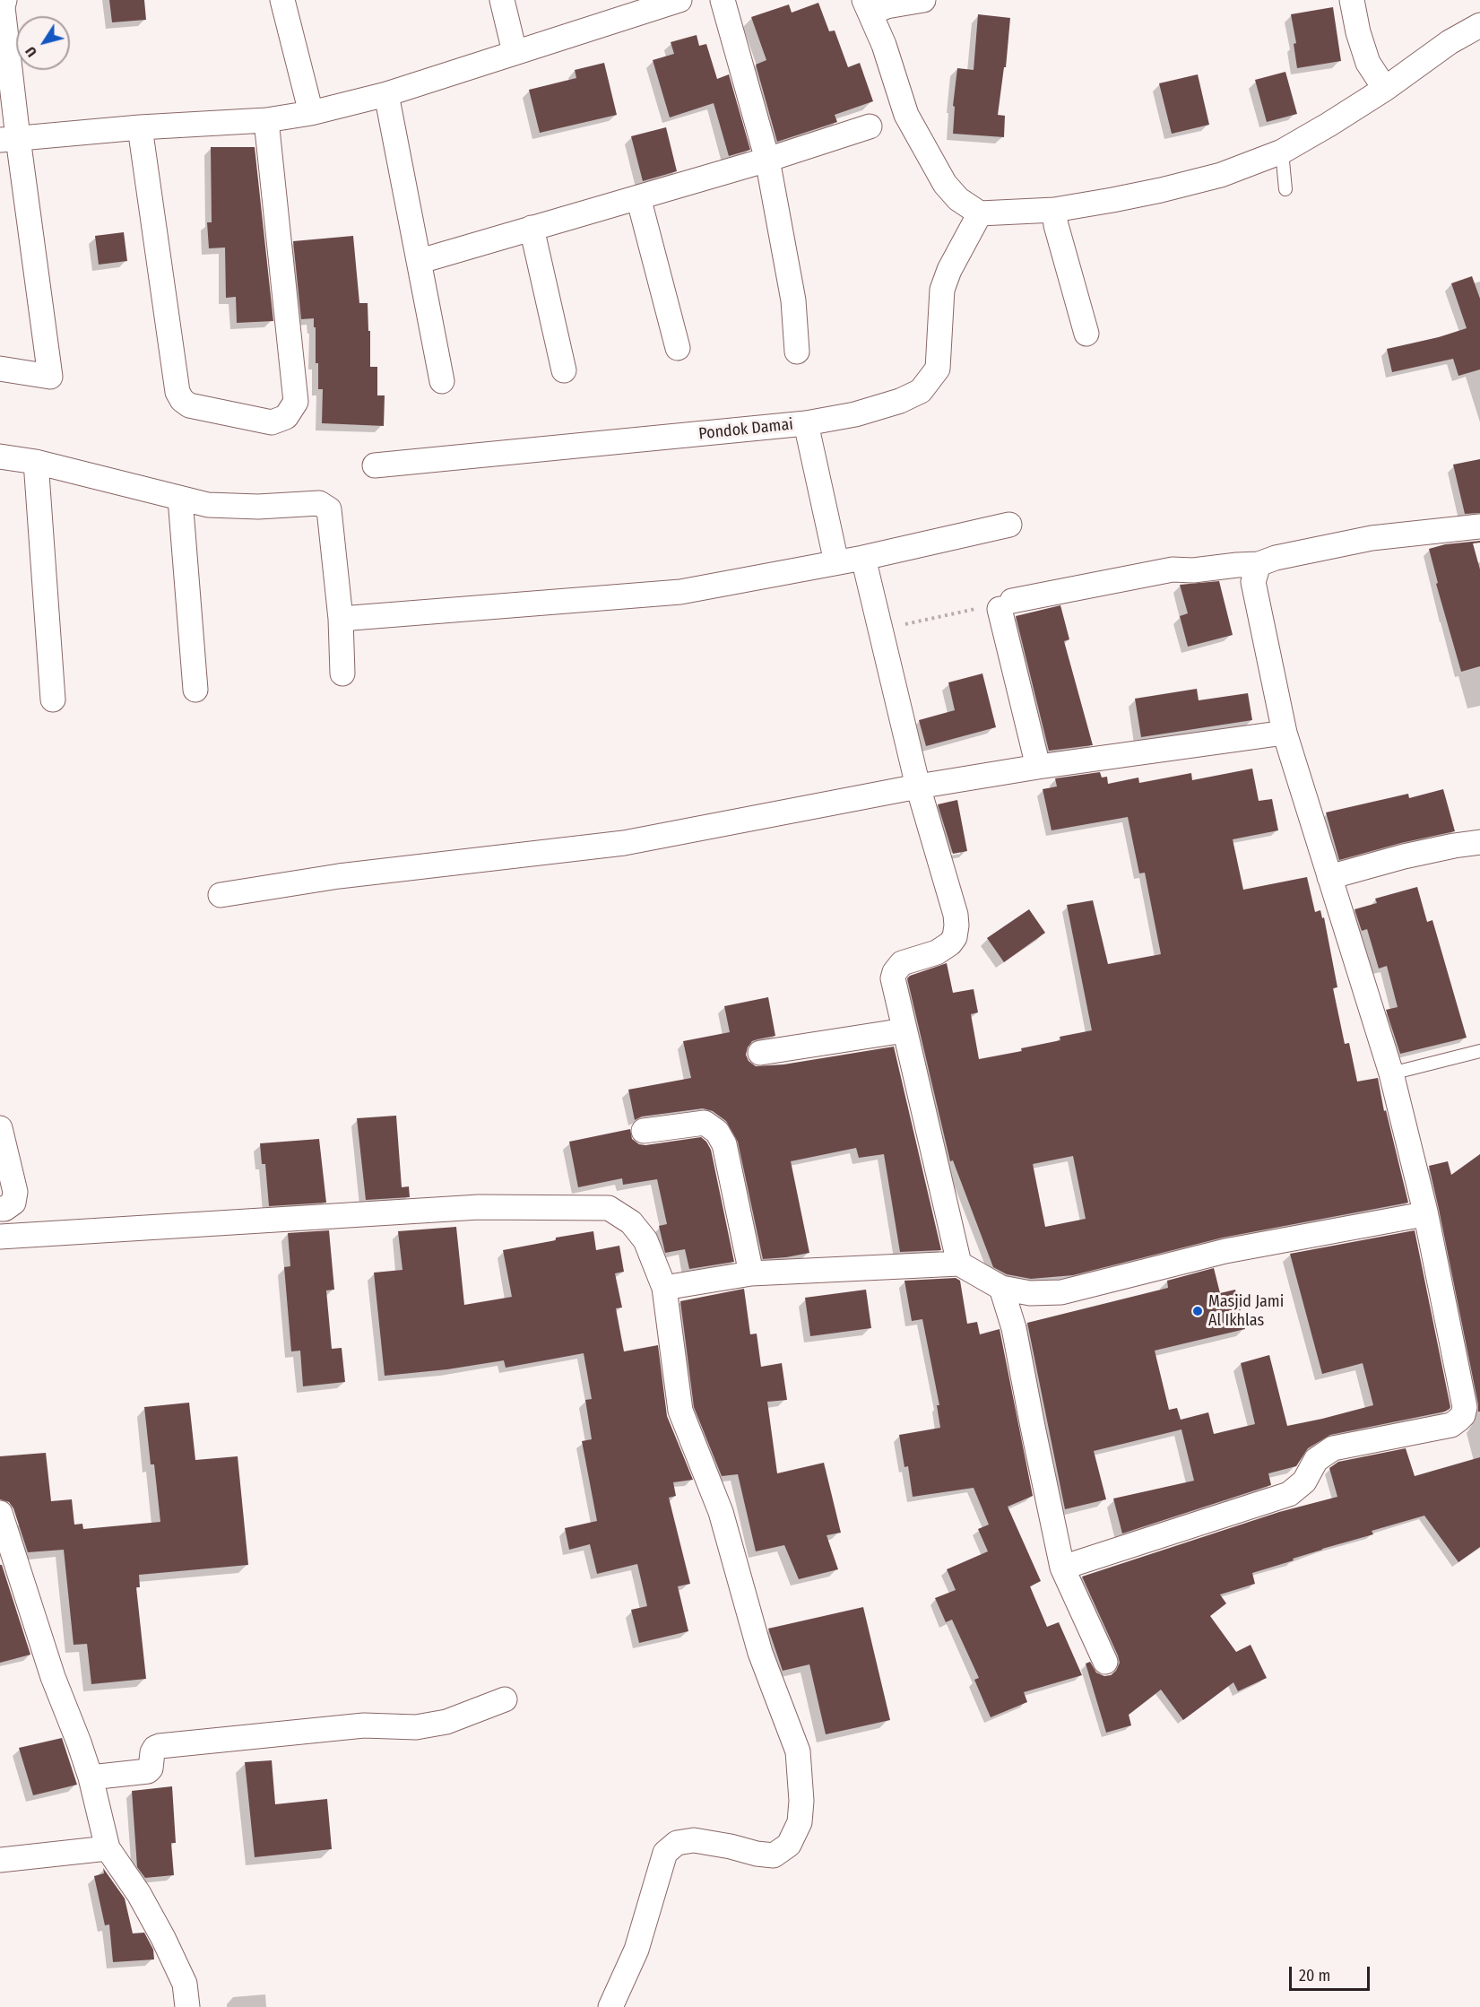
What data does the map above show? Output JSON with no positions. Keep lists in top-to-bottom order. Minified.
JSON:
{"streets":{"street":["Pondok Damai"]},"places":["Masjid Jami Al Ikhlas"],"scale_bar":"20 m","north":"bottom left"}
